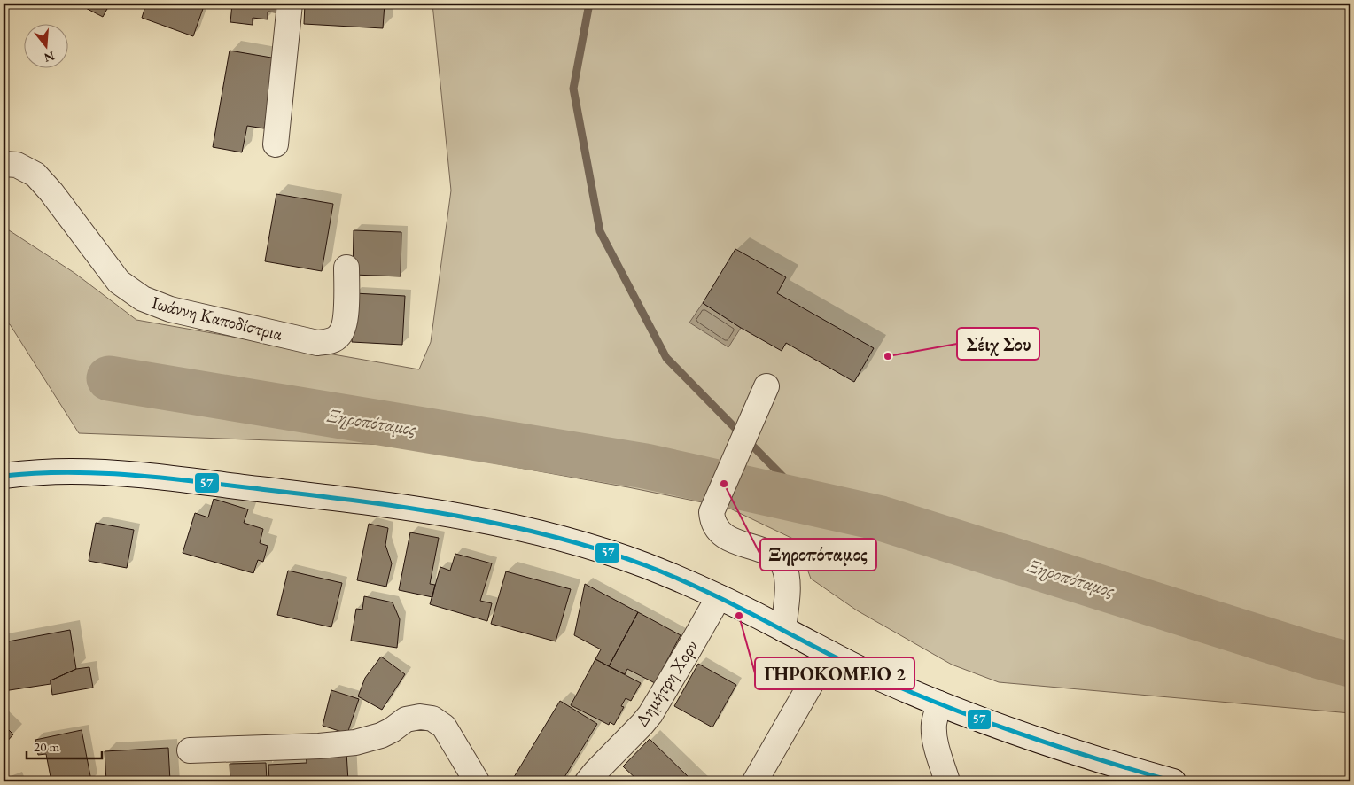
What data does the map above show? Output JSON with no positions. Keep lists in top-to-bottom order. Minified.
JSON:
{"streets":{"street":["Ιωάννη Καποδίστρια","Δημήτρη Χορν"]},"water":["Ξηροπόταμος"],"places":["Σέιχ Σου","Ξηροπόταμος","ΓΗΡΟΚΟΜΕΙΟ 2"],"lines":["transit line 57"],"scale_bar":"20 m","north":"bottom"}
